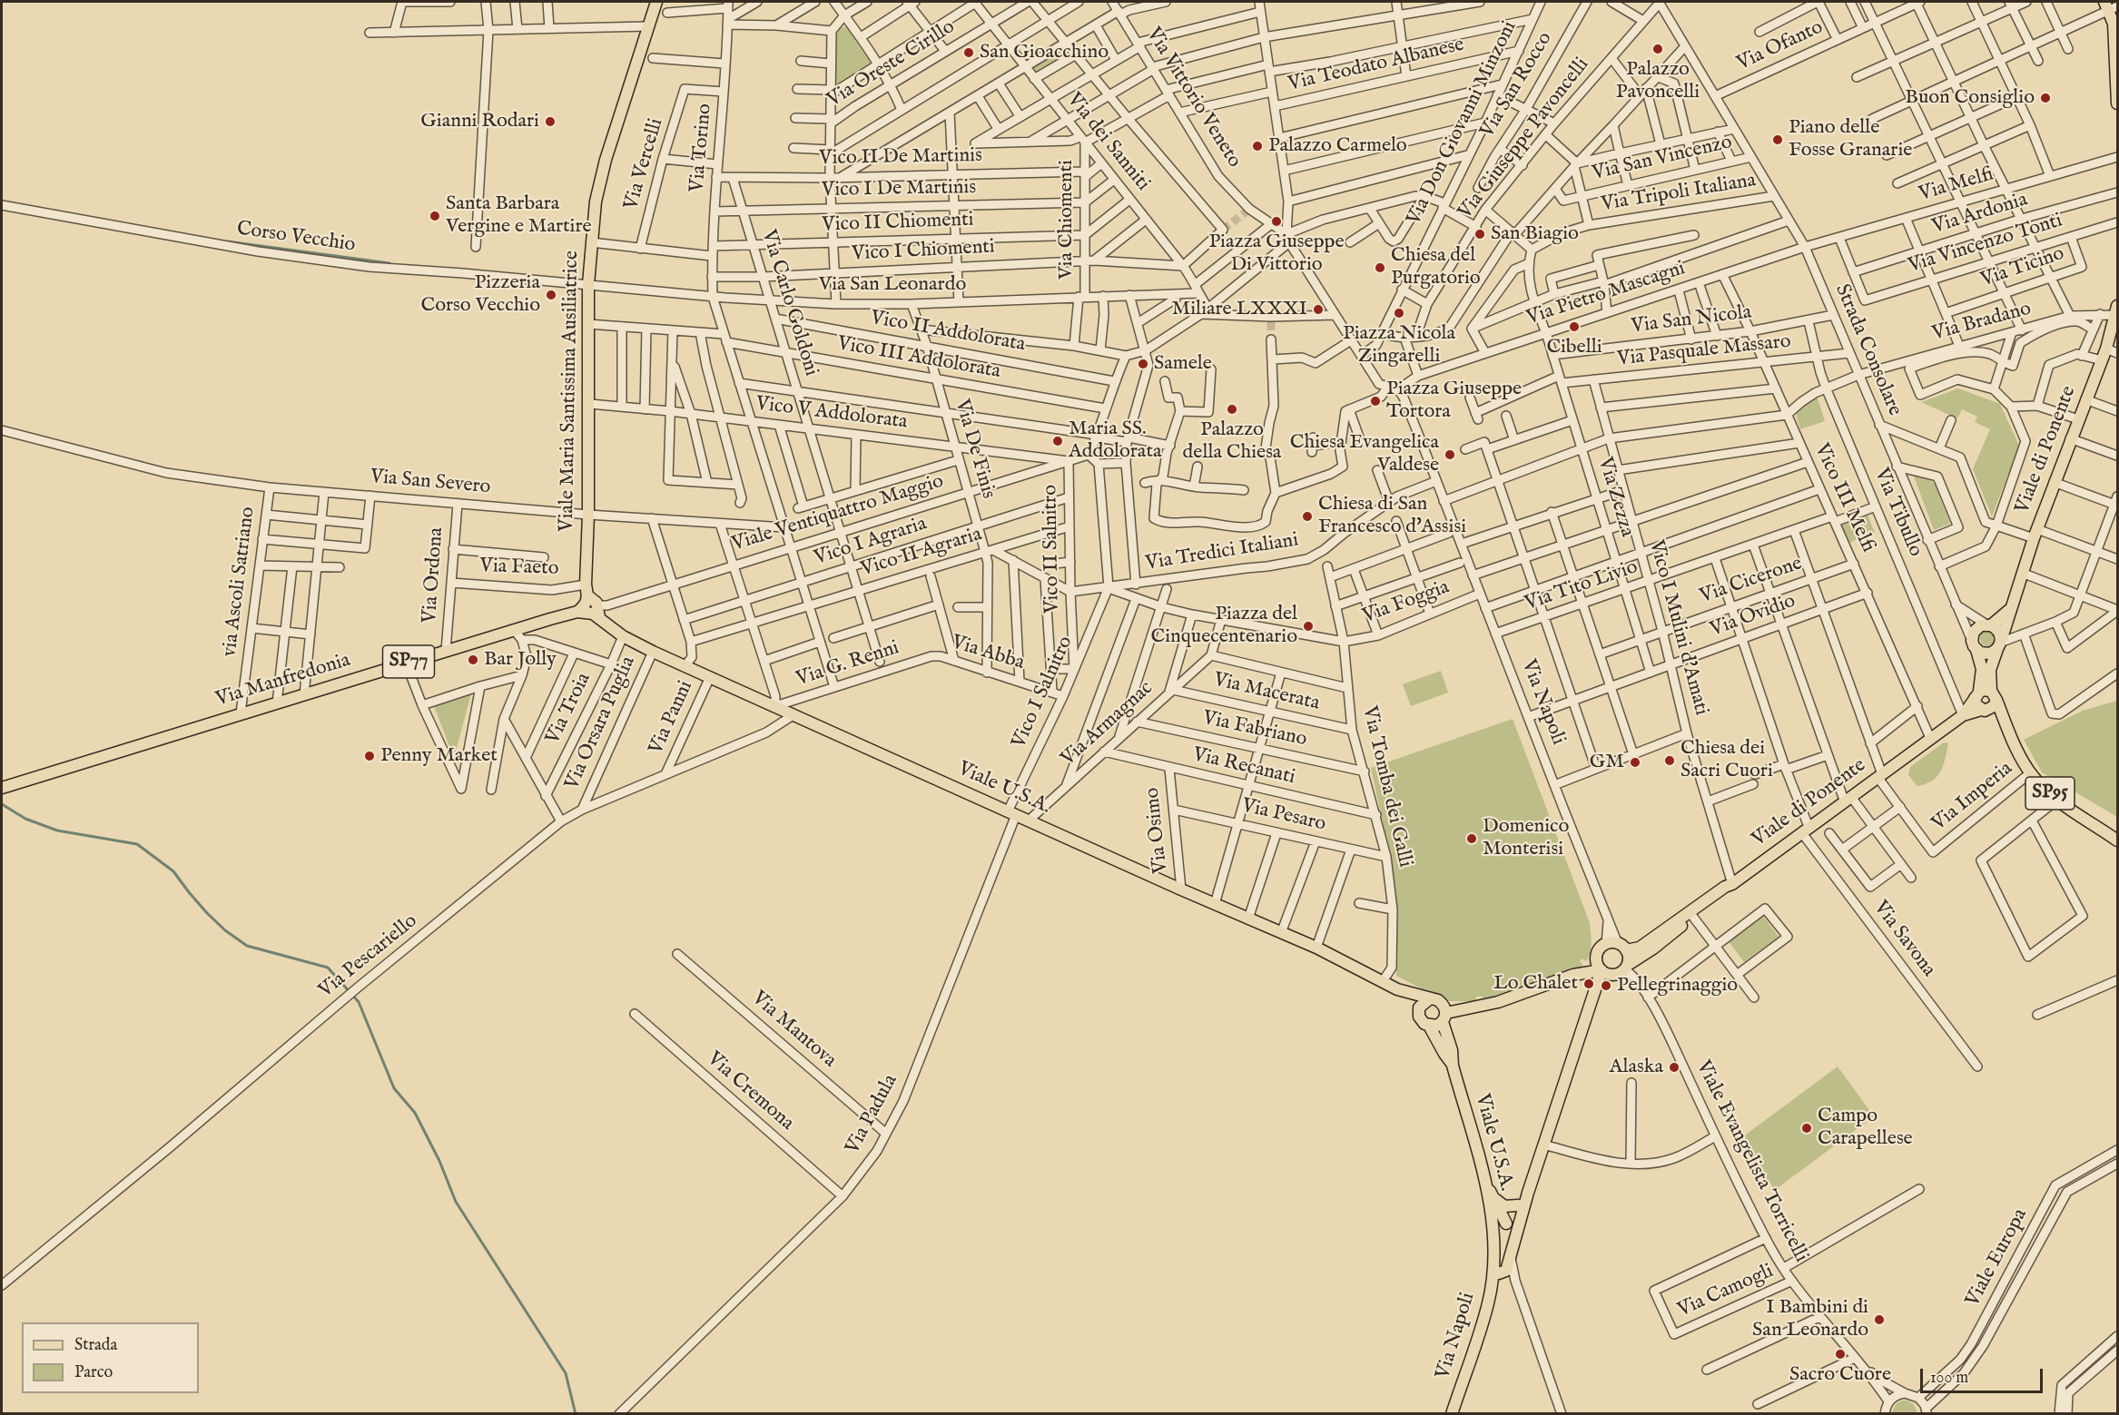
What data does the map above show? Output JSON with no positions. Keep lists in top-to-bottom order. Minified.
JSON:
{"streets":{"main road":["Viale Maria Santissima Ausiliatrice","Viale di Ponente","SP77","Via Manfredonia","Via Napoli","Viale U.S.A.","SP95"],"street":["Via Ofanto","Via Oreste Cirillo","Via Teodato Albanese","Via San Rocco","Via Vittorio Veneto","Via Don Giovanni Minzoni","Via Giuseppe Pavoncelli","Via dei Sanniti","Via Torino","Vico II De Martinis","Via San Vincenzo","Via Vercelli","Via Melfi","Vico I De Martinis","Via Tripoli Italiana","Via Ardonia","Via Chiomenti","Vico II Chiomenti","Corso Vecchio","Via Vincenzo Tonti","Vico I Chiomenti","Via Ticino","Via San Leonardo","Via Pietro Mascagni","Via Carlo Goldoni","Via San Nicola","Via Bradano","Vico II Addolorata","Strada Consolare","Via Pasquale Massaro","Vico III Addolorata","Vico V Addolorata","Via De Finis","Via San Severo","Via Zezza","Vico III Melfi","Via Tibullo","Viale Ventiquattro Maggio","Vico I Agraria","Vico II Salnitro","Vico II Agraria","Via Tredici Italiani","Via Faeto","Via Ordona","Via Cicerone","via Ascoli Satriano","Via Tito Livio","Via Foggia","Via Ovidio","Vico I Mulini d'Amati","Via Abba","Via G. Renni","Vico I Salnitro","Via Macerata","Via Troia","Via Panni","Via Orsara Puglia","Via Armagnac","Via Fabriano","Via Recanati","Via Tomba dei Galli","Via Imperia","Via Pesaro","Via Osimo","Via Savona","Via Pescariello","Via Mantova","Via Cremona","Via Padula","Viale Evangelista Torricelli","Viale Europa","Via Camogli"]},"crossings":[["Via Ofanto","Strada Consolare"],["Via Oreste Cirillo","Via dei Sanniti"],["Via Teodato Albanese","Via Don Giovanni Minzoni"],["Via Giuseppe Pavoncelli","Strada Consolare"],["Via dei Sanniti","Via Chiomenti"],["Via dei Sanniti","Vico I Chiomenti"],["Via dei Sanniti","Via San Leonardo"],["Via Torino","Vico II De Martinis"],["Via Torino","Via Vercelli"],["Via Torino","Vico I De Martinis"],["Via Torino","Vico II Chiomenti"],["Via Torino","Vico I Chiomenti"],["Via Torino","Via San Leonardo"],["Via Torino","Vico III Addolorata"],["Via Torino","Vico V Addolorata"],["Via Torino","Via San Severo"],["Via Torino","Viale Ventiquattro Maggio"],["Via Torino","Vico I Agraria"],["Via Torino","Vico II Agraria"],["Via Torino","Via G. Renni"],["Vico II De Martinis","Via Chiomenti"],["Vico II De Martinis","Via Carlo Goldoni"],["Via San Vincenzo","Strada Consolare"],["Via Melfi","Via Pietro Mascagni"],["Via Melfi","Strada Consolare"],["Vico I De Martinis","Via Chiomenti"],["Vico I De Martinis","Via Carlo Goldoni"],["Via Tripoli Italiana","Strada Consolare"],["Via Ardonia","Via Vincenzo Tonti"],["Via Chiomenti","Vico II Chiomenti"],["Via Chiomenti","Vico I Chiomenti"],["Via Chiomenti","Via San Leonardo"],["Vico II Chiomenti","Via Carlo Goldoni"],["Corso Vecchio","Via San Leonardo"],["Corso Vecchio","Viale Maria Santissima Ausiliatrice"],["Via Vincenzo Tonti","Via Ticino"],["Vico I Chiomenti","Via Carlo Goldoni"],["Via San Leonardo","Via Carlo Goldoni"],["Via San Leonardo","Viale Maria Santissima Ausiliatrice"],["Via San Leonardo","Via De Finis"],["Via Pietro Mascagni","Strada Consolare"],["Via Pietro Mascagni","Via Zezza"],["Via Pietro Mascagni","Vico III Melfi"],["Via Pietro Mascagni","Via Napoli"],["Via Carlo Goldoni","Vico II Addolorata"],["Via Carlo Goldoni","Vico III Addolorata"],["Via Carlo Goldoni","Vico V Addolorata"],["Via Carlo Goldoni","Viale Ventiquattro Maggio"],["Via Carlo Goldoni","Vico I Agraria"],["Via Carlo Goldoni","Vico II Agraria"],["Via San Nicola","Strada Consolare"],["Via San Nicola","Via Zezza"],["Via San Nicola","Vico III Melfi"],["Via San Nicola","Via Tibullo"],["Via Bradano","Strada Consolare"],["Via Bradano","Viale di Ponente"],["Via Bradano","Vico III Melfi"],["Via Bradano","Via Tibullo"],["Vico II Addolorata","Via De Finis"],["Strada Consolare","Via Pasquale Massaro"],["Strada Consolare","Viale di Ponente"],["Via Pasquale Massaro","Via Zezza"],["Via Pasquale Massaro","Vico III Melfi"],["Via Pasquale Massaro","Via Tibullo"],["Via Pasquale Massaro","Vico I Mulini d'Amati"],["Vico III Addolorata","Viale Maria Santissima Ausiliatrice"],["Vico III Addolorata","Via De Finis"],["Viale Maria Santissima Ausiliatrice","Vico V Addolorata"],["Viale Maria Santissima Ausiliatrice","Via San Severo"],["Viale Maria Santissima Ausiliatrice","Viale Ventiquattro Maggio"],["Viale Maria Santissima Ausiliatrice","Via Faeto"],["Viale Maria Santissima Ausiliatrice","Via Manfredonia"],["Viale Maria Santissima Ausiliatrice","Viale U.S.A."],["Vico V Addolorata","Via De Finis"],["Vico V Addolorata","Viale Ventiquattro Maggio"],["Vico V Addolorata","Vico II Salnitro"],["Via De Finis","Viale Ventiquattro Maggio"],["Via De Finis","Vico I Agraria"],["Via De Finis","Vico II Agraria"],["Via De Finis","Via Abba"],["Viale di Ponente","Vico III Melfi"],["Viale di Ponente","Via Tibullo"],["Viale di Ponente","Vico I Mulini d'Amati"],["Viale di Ponente","Via Napoli"],["Viale di Ponente","Viale U.S.A."],["Viale di Ponente","SP95"],["Viale di Ponente","Via Imperia"],["Viale di Ponente","Via Savona"],["Viale di Ponente","Viale Evangelista Torricelli"],["Via San Severo","Via Ordona"],["Via San Severo","via Ascoli Satriano"],["Via Zezza","Via Cicerone"],["Via Zezza","Via Tito Livio"],["Via Zezza","Via Ovidio"],["Vico III Melfi","Via Cicerone"],["Vico III Melfi","Via Tito Livio"],["Vico III Melfi","Via Ovidio"],["Via Tibullo","Via Tito Livio"],["Viale Ventiquattro Maggio","Vico II Salnitro"],["Viale Ventiquattro Maggio","Via Faeto"],["Viale Ventiquattro Maggio","Via Manfredonia"],["Viale Ventiquattro Maggio","Viale U.S.A."],["Vico I Agraria","Vico II Salnitro"],["Vico II Salnitro","Vico II Agraria"],["Vico II Salnitro","Via Tredici Italiani"],["Vico II Salnitro","Vico I Salnitro"],["Via Tredici Italiani","Vico I Salnitro"],["Via Tredici Italiani","Via Napoli"],["Via Faeto","Via Ordona"],["Via Faeto","Via Manfredonia"],["Via Faeto","Viale U.S.A."],["Via Ordona","Via Manfredonia"],["Via Cicerone","Vico I Mulini d'Amati"],["Via Cicerone","Via Imperia"],["Via Cicerone","Via Savona"],["via Ascoli Satriano","Via Manfredonia"],["Via Tito Livio","Vico I Mulini d'Amati"],["Via Tito Livio","Via Napoli"],["Via Tito Livio","Via Imperia"],["Via Tito Livio","Via Savona"],["Via Foggia","Via Napoli"],["Via Foggia","Via Tomba dei Galli"],["Via Ovidio","Vico I Mulini d'Amati"],["Via Ovidio","Via Napoli"],["Via Ovidio","Via Imperia"],["Via Ovidio","Via Savona"],["Via Abba","Via G. Renni"],["Via Abba","Vico I Salnitro"],["Via G. Renni","Viale U.S.A."],["Via Manfredonia","Viale U.S.A."],["Vico I Salnitro","Viale U.S.A."],["Vico I Salnitro","Via Padula"],["Via Macerata","Via Armagnac"],["Via Macerata","Via Tomba dei Galli"],["Via Napoli","Viale U.S.A."],["Via Napoli","Viale Evangelista Torricelli"],["Via Troia","Viale U.S.A."],["Via Panni","Viale U.S.A."],["Via Panni","Via Pescariello"],["Via Orsara Puglia","Viale U.S.A."],["Via Orsara Puglia","Via Pescariello"],["Via Armagnac","Via Fabriano"],["Via Armagnac","Via Recanati"],["Via Armagnac","Viale U.S.A."],["Via Fabriano","Via Tomba dei Galli"],["Via Recanati","Via Tomba dei Galli"],["Via Recanati","Via Osimo"],["Via Tomba dei Galli","Viale U.S.A."],["Via Tomba dei Galli","Via Pesaro"],["Viale U.S.A.","Via Osimo"],["Viale U.S.A.","Via Pescariello"],["Viale U.S.A.","Via Padula"],["SP95","Via Imperia"],["Via Pesaro","Via Osimo"],["Via Mantova","Via Padula"],["Via Cremona","Via Padula"],["Viale Evangelista Torricelli","Viale Europa"],["Viale Evangelista Torricelli","Via Camogli"]],"places":["Palazzo Pavoncelli","San Gioacchino","Buon Consiglio","Gianni Rodari","Piano delle Fosse Granarie","Palazzo Carmelo","Santa Barbara Vergine e Martire","Piazza Giuseppe Di Vittorio","San Biagio","Chiesa del Purgatorio","Pizzeria Corso Vecchio","Miliare LXXXI","Piazza Nicola Zingarelli","Cibelli","Samele","Piazza Giuseppe Tortora","Palazzo della Chiesa","Maria SS. Addolorata","Chiesa Evangelica Valdese","Chiesa di San Francesco d'Assisi","Piazza del Cinquecentenario","Bar Jolly","Penny Market","Chiesa dei Sacri Cuori","GM","Domenico Monterisi","Lo Chalet","Pellegrinaggio","Alaska","Campo Carapellese","I Bambini di San Leonardo","Sacro Cuore"],"legend":["Strada","Parco"],"scale_bar":"100 m"}
